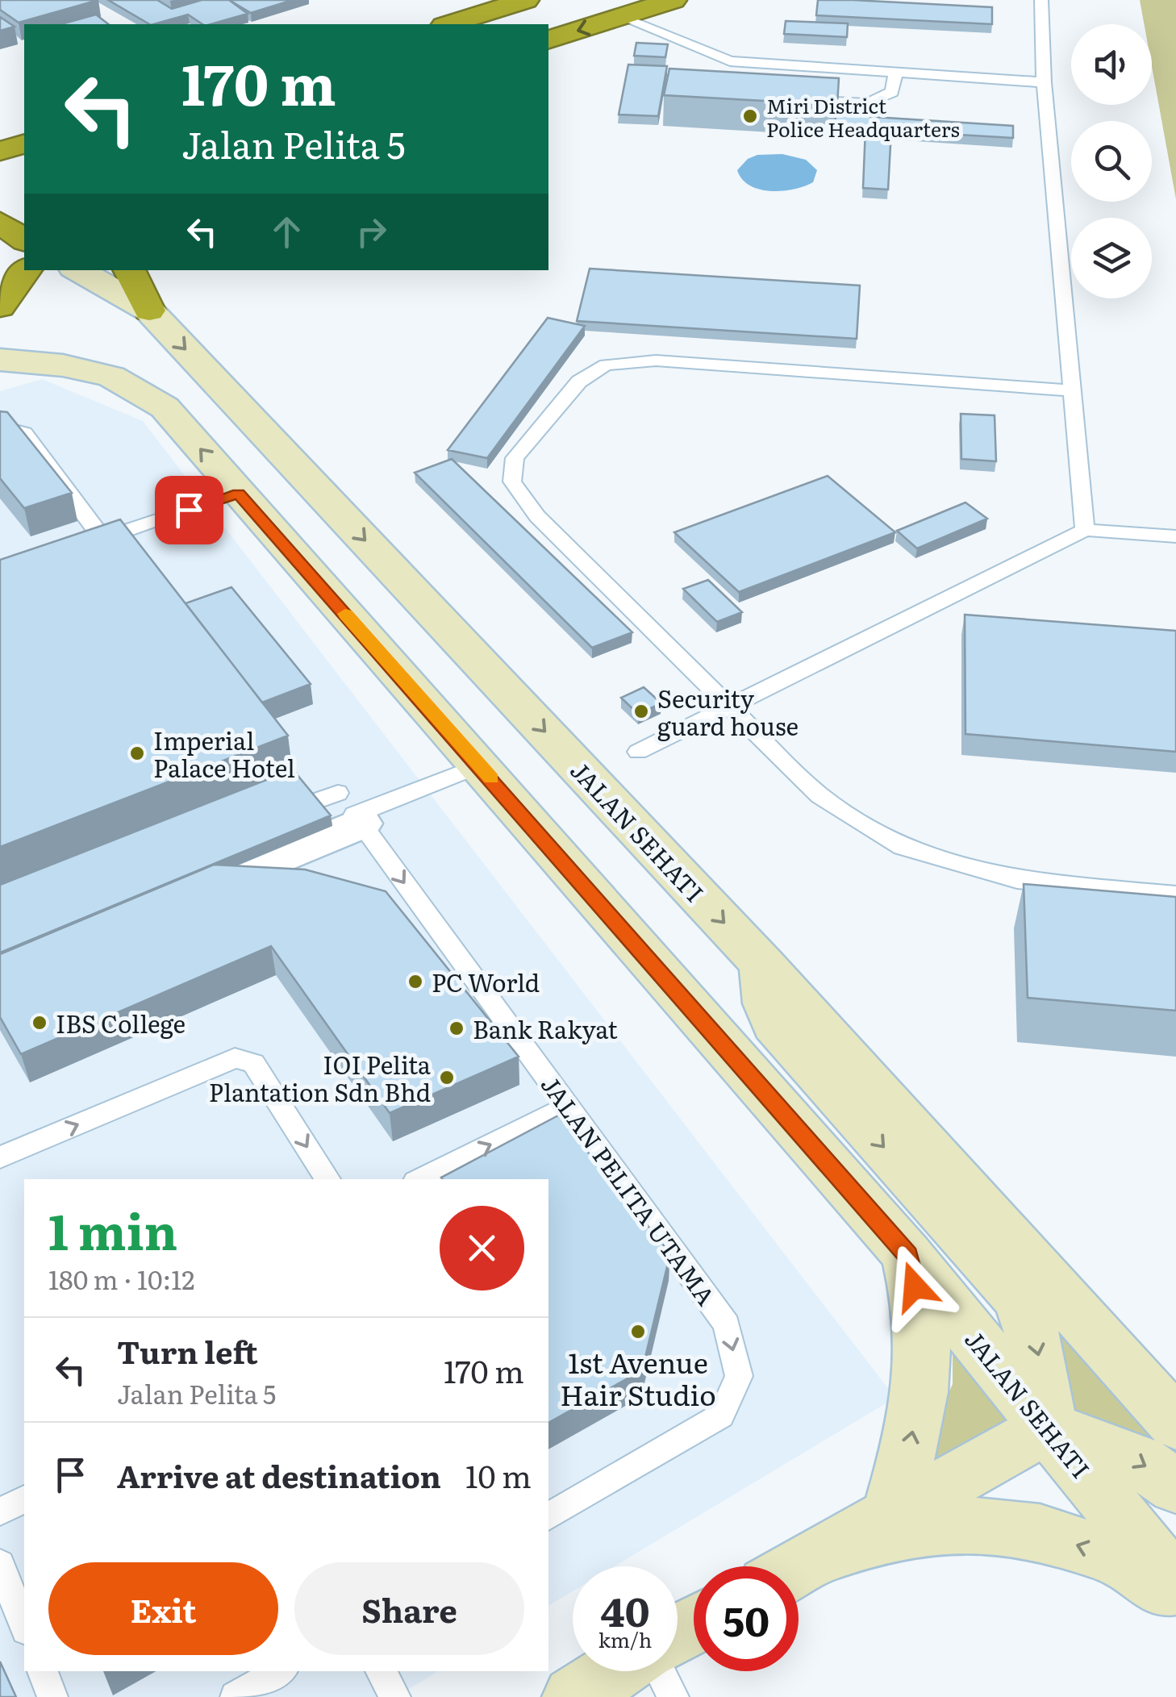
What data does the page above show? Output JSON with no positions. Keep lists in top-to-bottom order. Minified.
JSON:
{"streets":{"main road":["JALAN SEHATI"],"lane":["JALAN PELITA UTAMA"]},"places":["Miri District Police Headquarters","Security guard house","Imperial Palace Hotel","PC World","IBS College","Bank Rakyat","IOI Pelita Plantation Sdn Bhd","1st Avenue Hair Studio"],"page":{"turn":["170 m","Jalan Pelita 5"],"heading":["1 min","180 m · 10:12"],"list":[{"name":"Turn left","note":"Jalan Pelita 5","value":"170 m"},{"name":"Arrive at destination","value":"10 m"}],"buttons":["Exit","Share"],"speed":"40 km/h","limit":"50"}}
